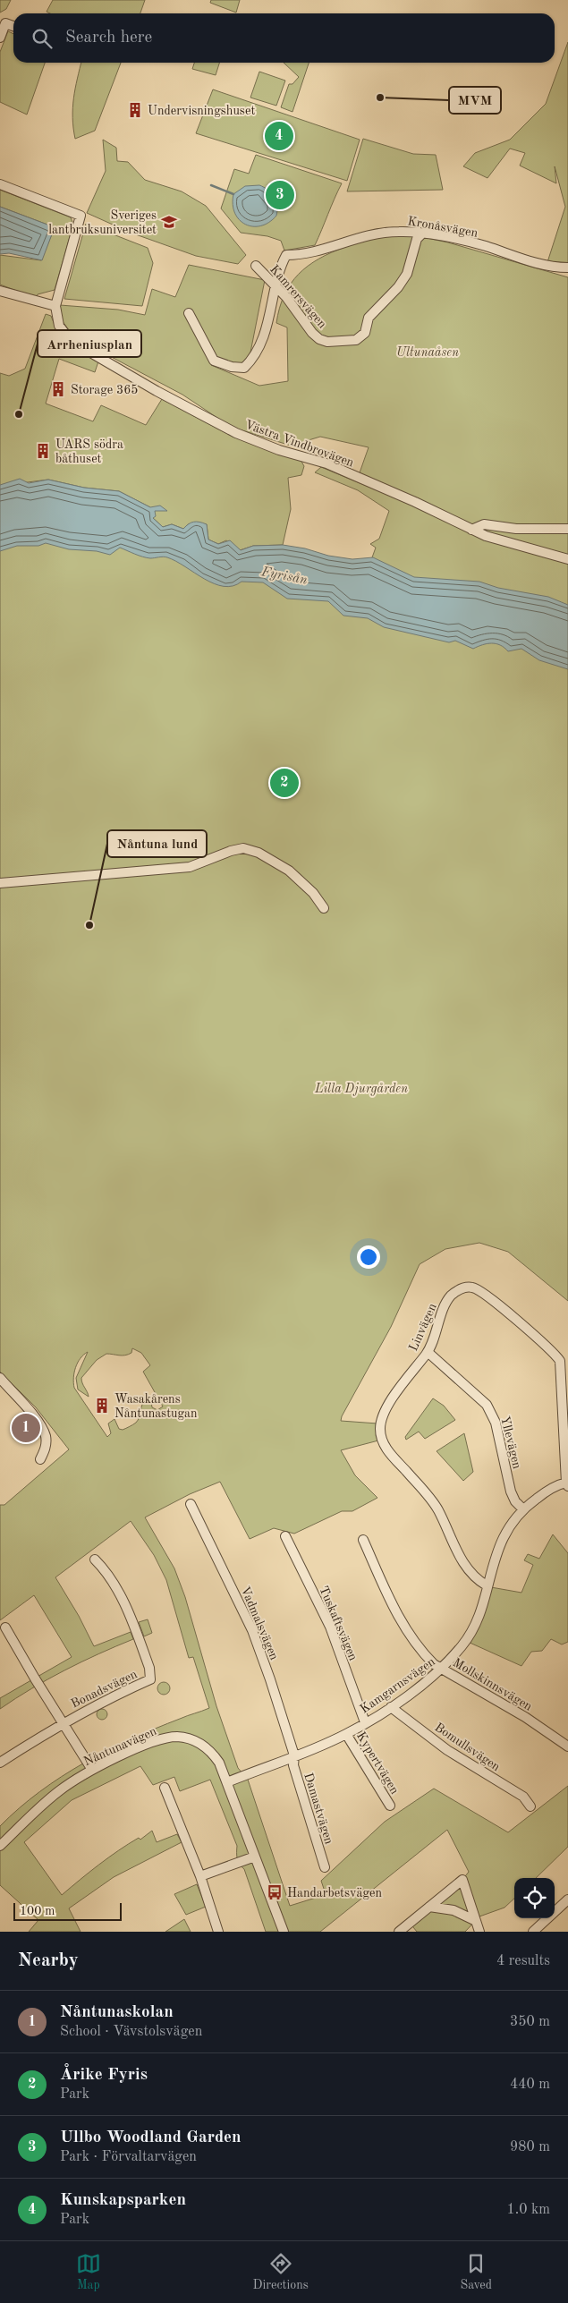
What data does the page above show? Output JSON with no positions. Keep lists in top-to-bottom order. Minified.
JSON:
{"streets":{"street":["Kronåsvägen","Kamrersvägen","Västra Vindbrovägen","Linvägen","Yllevägen","Vadmalsvägen","Tuskaftsvägen","Mollskinnsvägen","Kamgarnsvägen","Bonadsvägen","Nåntunavägen","Bomullsvägen","Kypertvägen","Damastvägen"]},"crossings":[["Kronåsvägen","Kamrersvägen"],["Linvägen","Yllevägen"],["Linvägen","Kamgarnsvägen"],["Yllevägen","Kamgarnsvägen"],["Vadmalsvägen","Kamgarnsvägen"],["Vadmalsvägen","Damastvägen"],["Tuskaftsvägen","Kamgarnsvägen"],["Mollskinnsvägen","Kamgarnsvägen"],["Kamgarnsvägen","Nåntunavägen"],["Kamgarnsvägen","Bomullsvägen"],["Kamgarnsvägen","Kypertvägen"],["Kamgarnsvägen","Damastvägen"]],"water":["Fyrisån"],"parks":["Ultunaåsen","Lilla Djurgården"],"places":{"other":["MVM","Arrheniusplan","Nåntuna lund"],"building":["Undervisningshuset","Storage 365","UARS södra båthuset","Wasakårens Nåntunastugan"],"school or university":["Sveriges lantbruksuniversitet"],"bus stop":["Handarbetsvägen"]},"scale_bar":"100 m","page":{"search":"Search here","pins":["4","3","2","1"],"scale":"100 m","heading":["Nearby","4 results"],"list":[{"mark":"1","name":"Nåntunaskolan","note":"School · Vävstolsvägen","value":"350 m"},{"mark":"2","name":"Årike Fyris","note":"Park","value":"440 m"},{"mark":"3","name":"Ullbo Woodland Garden","note":"Park · Förvaltarvägen","value":"980 m"},{"mark":"4","name":"Kunskapsparken","note":"Park","value":"1.0 km"}],"nav":["Map","Directions","Saved"]}}
